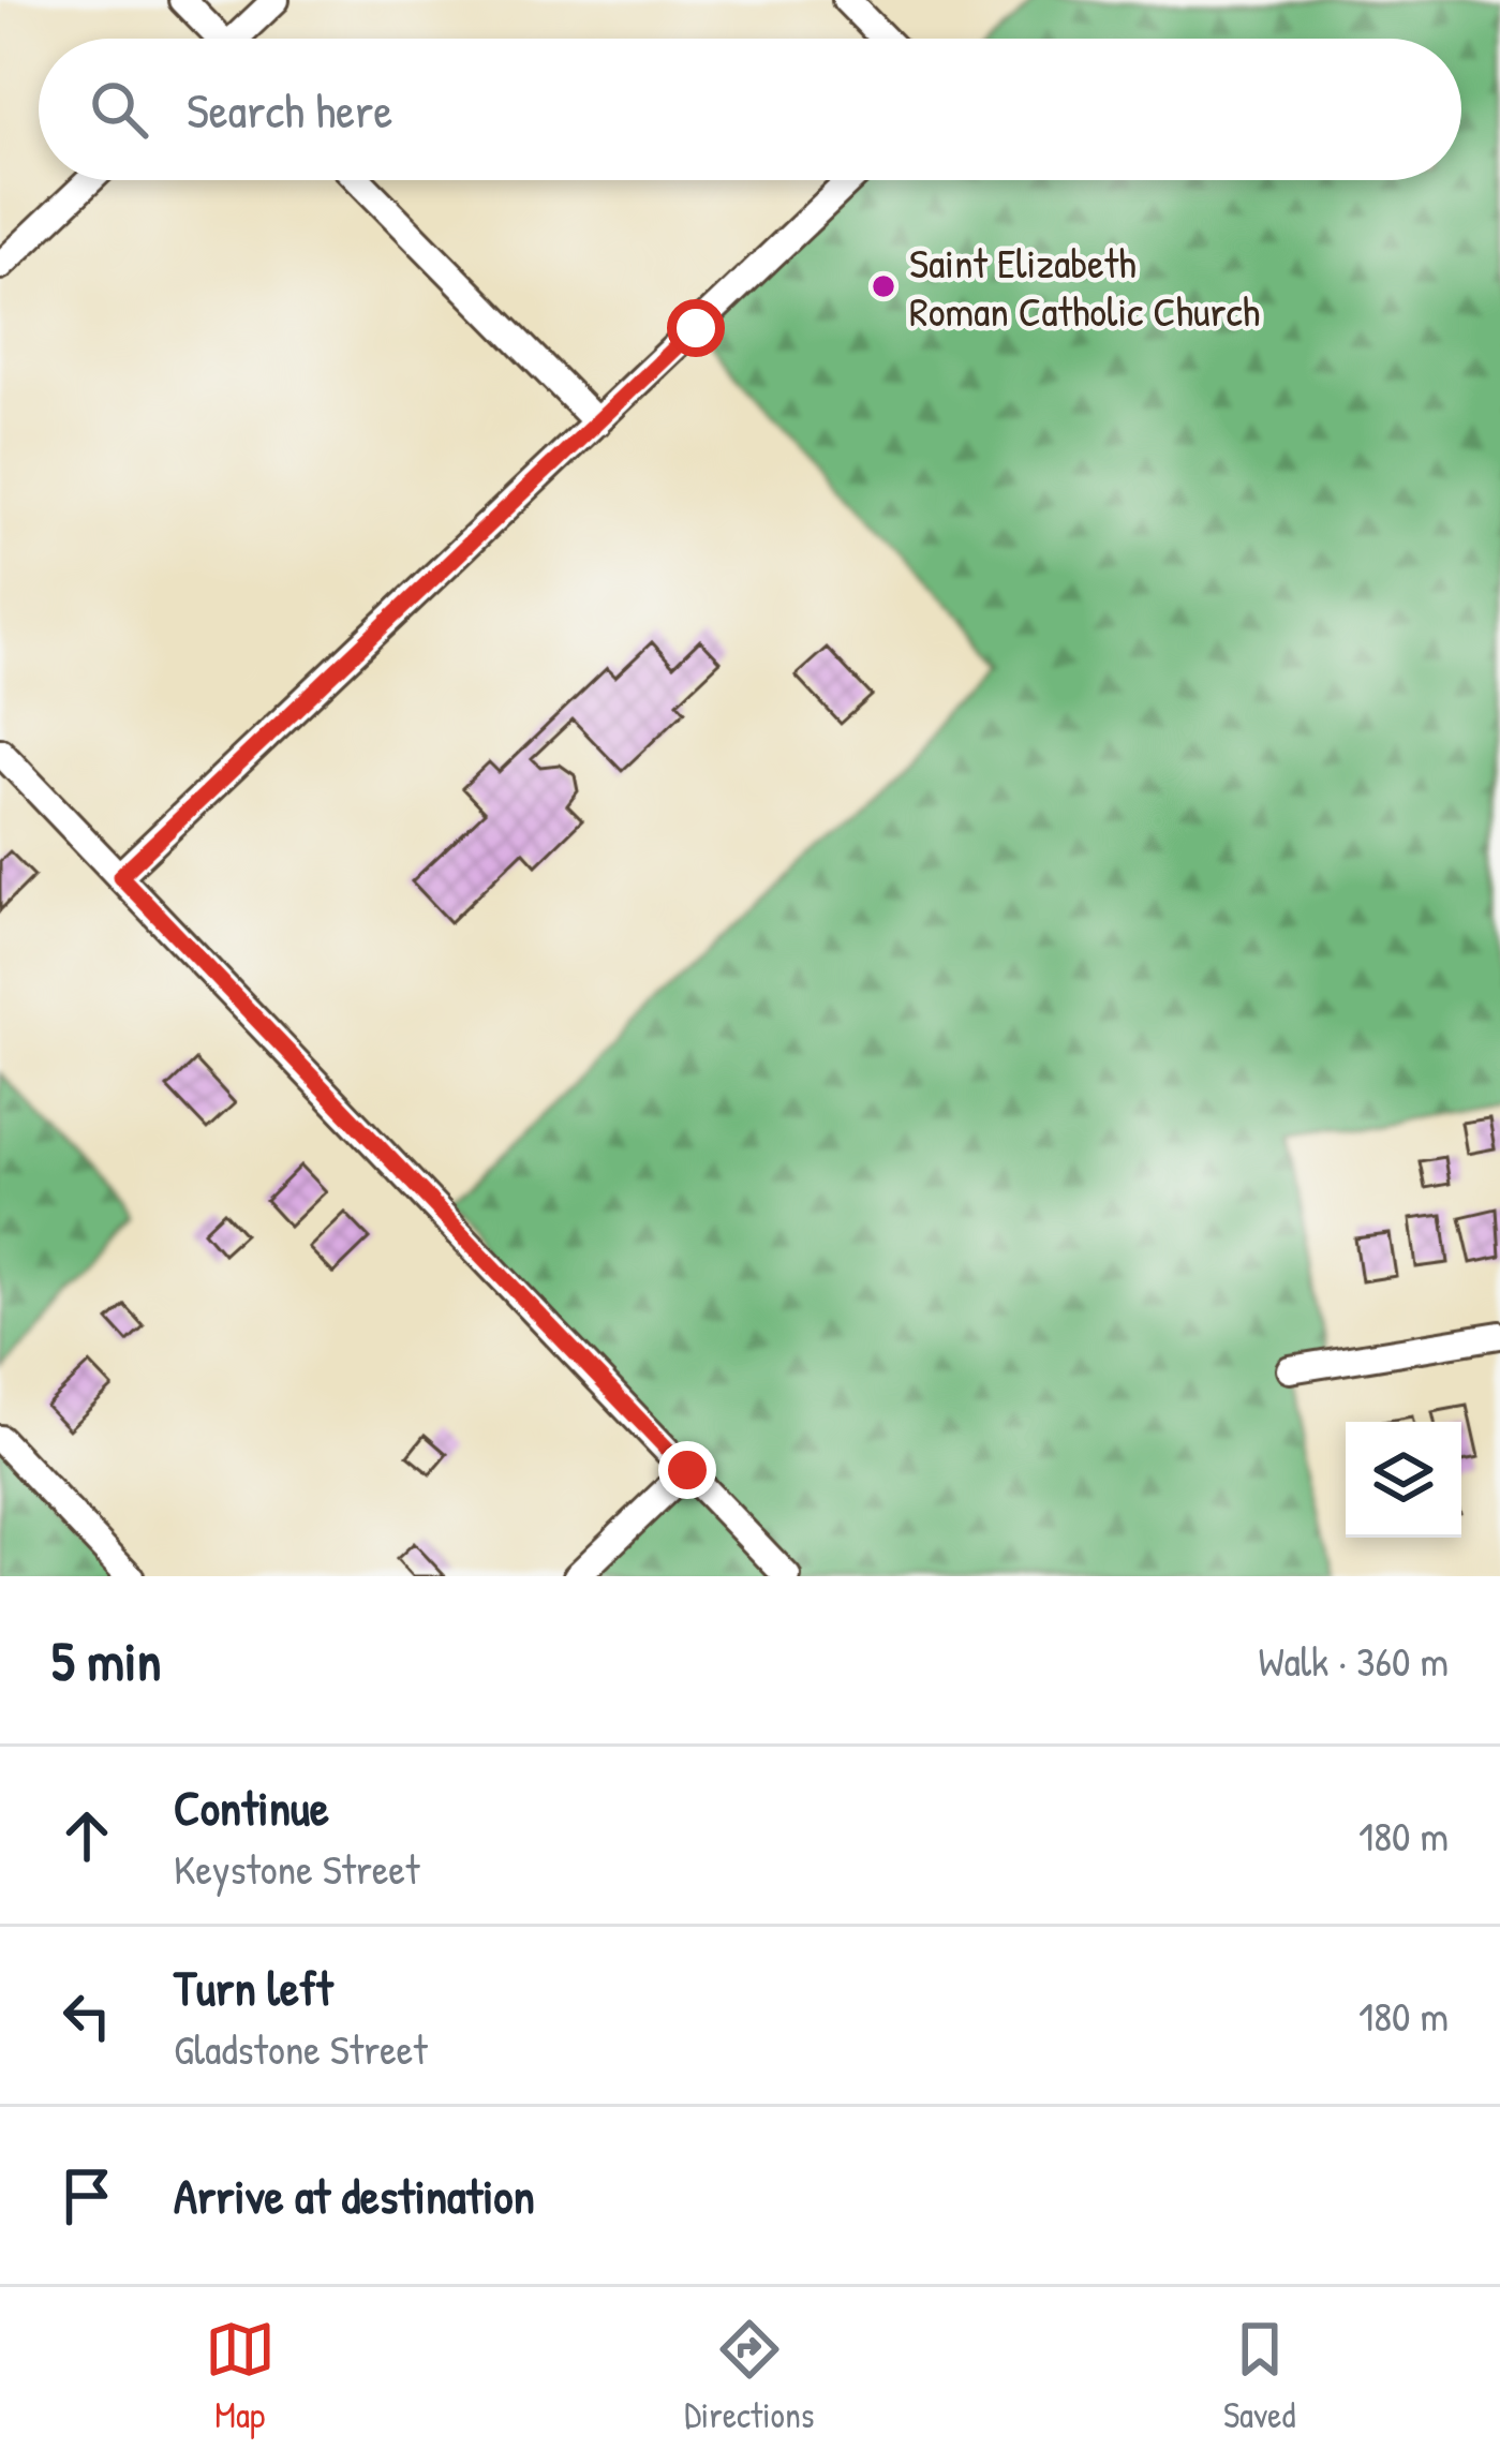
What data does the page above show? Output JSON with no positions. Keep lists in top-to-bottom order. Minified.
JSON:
{"places":["Saint Elizabeth Roman Catholic Church"],"page":{"search":"Search here","heading":["5 min","Walk · 360 m"],"list":[["Continue","Keystone Street","180 m"],["Turn left","Gladstone Street","180 m"],"Arrive at destination"],"nav":["Map","Directions","Saved"]}}
